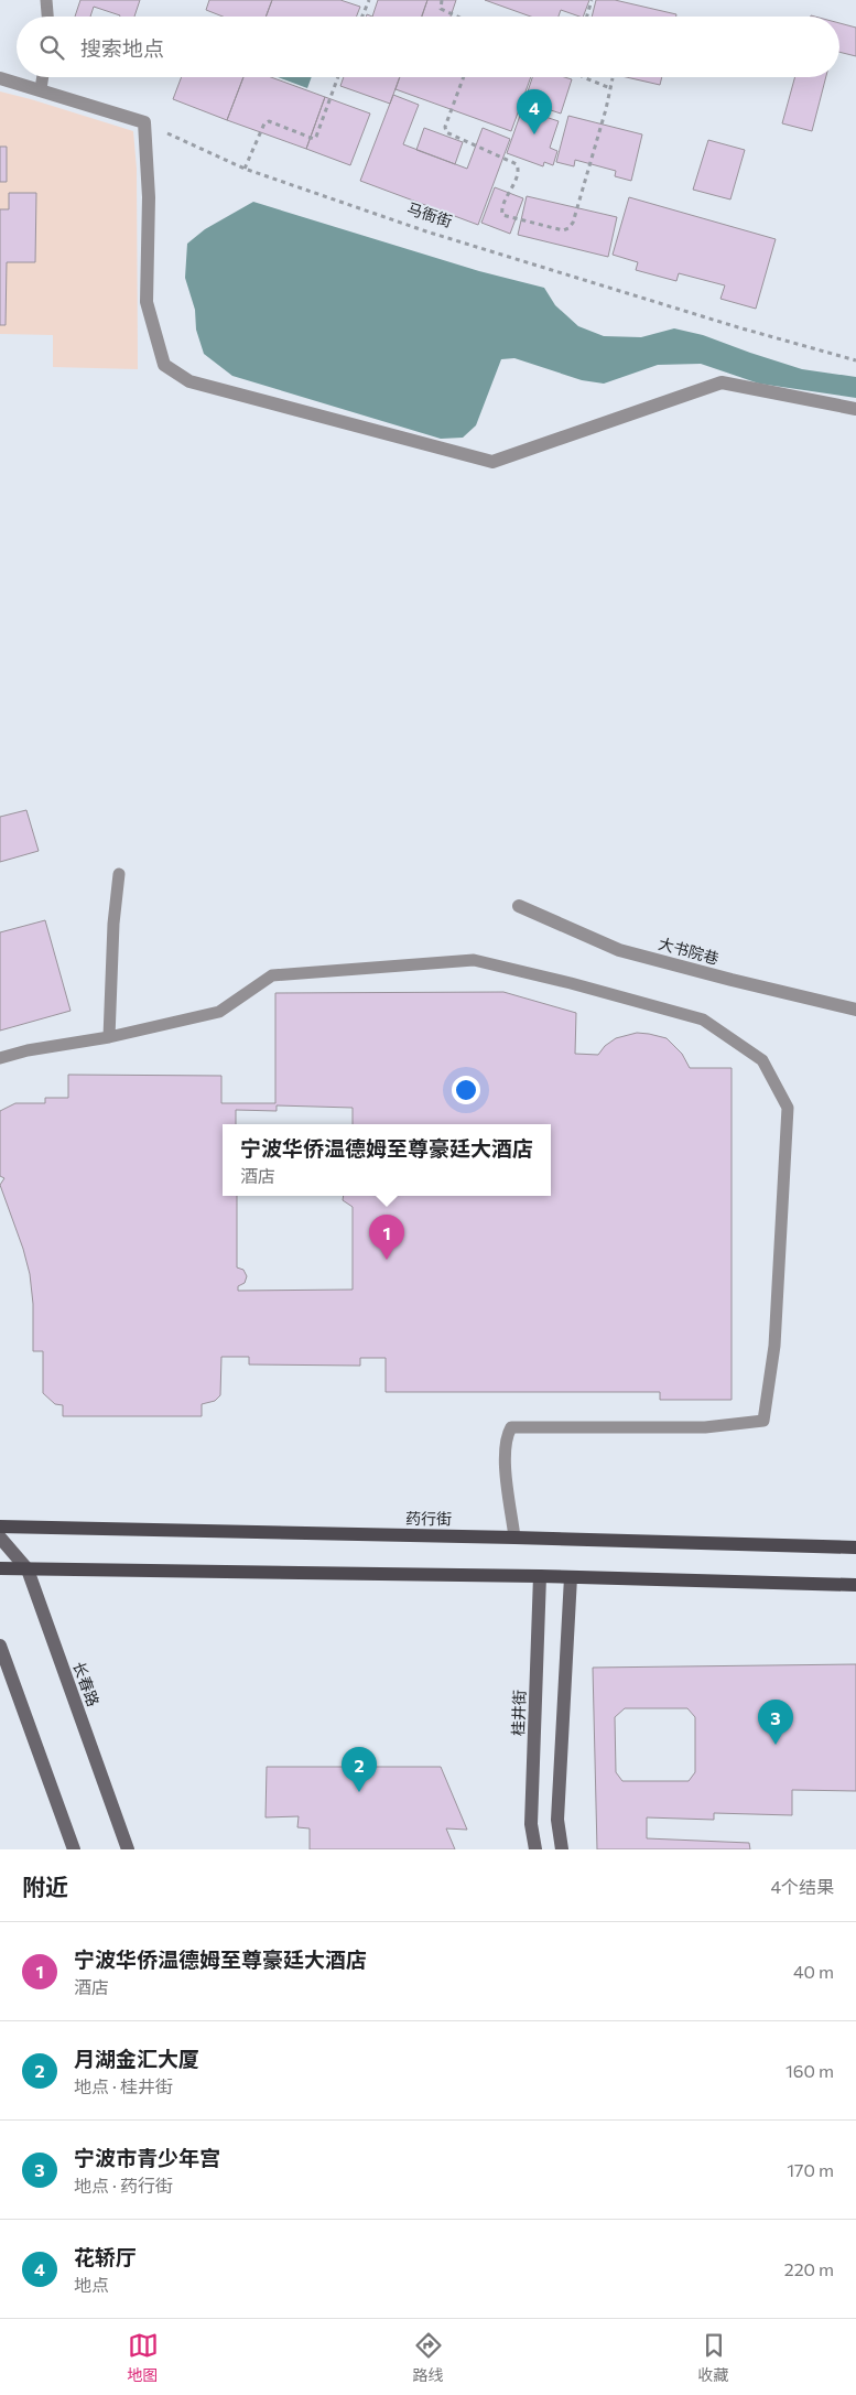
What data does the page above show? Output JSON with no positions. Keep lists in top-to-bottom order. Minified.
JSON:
{"streets":{"main road":["药行街","长春路","桂井街"],"street":["大书院巷"],"path":["马衙街"]},"page":{"search":"搜索地点","pins":["4","1","3","2"],"popup":["宁波华侨温德姆至尊豪廷大酒店","酒店"],"heading":["附近","4个结果"],"list":[{"mark":"1","name":"宁波华侨温德姆至尊豪廷大酒店","note":"酒店","value":"40 m"},{"mark":"2","name":"月湖金汇大厦","note":"地点 · 桂井街","value":"160 m"},{"mark":"3","name":"宁波市青少年宫","note":"地点 · 药行街","value":"170 m"},{"mark":"4","name":"花轿厅","note":"地点","value":"220 m"}],"nav":["地图","路线","收藏"]}}
